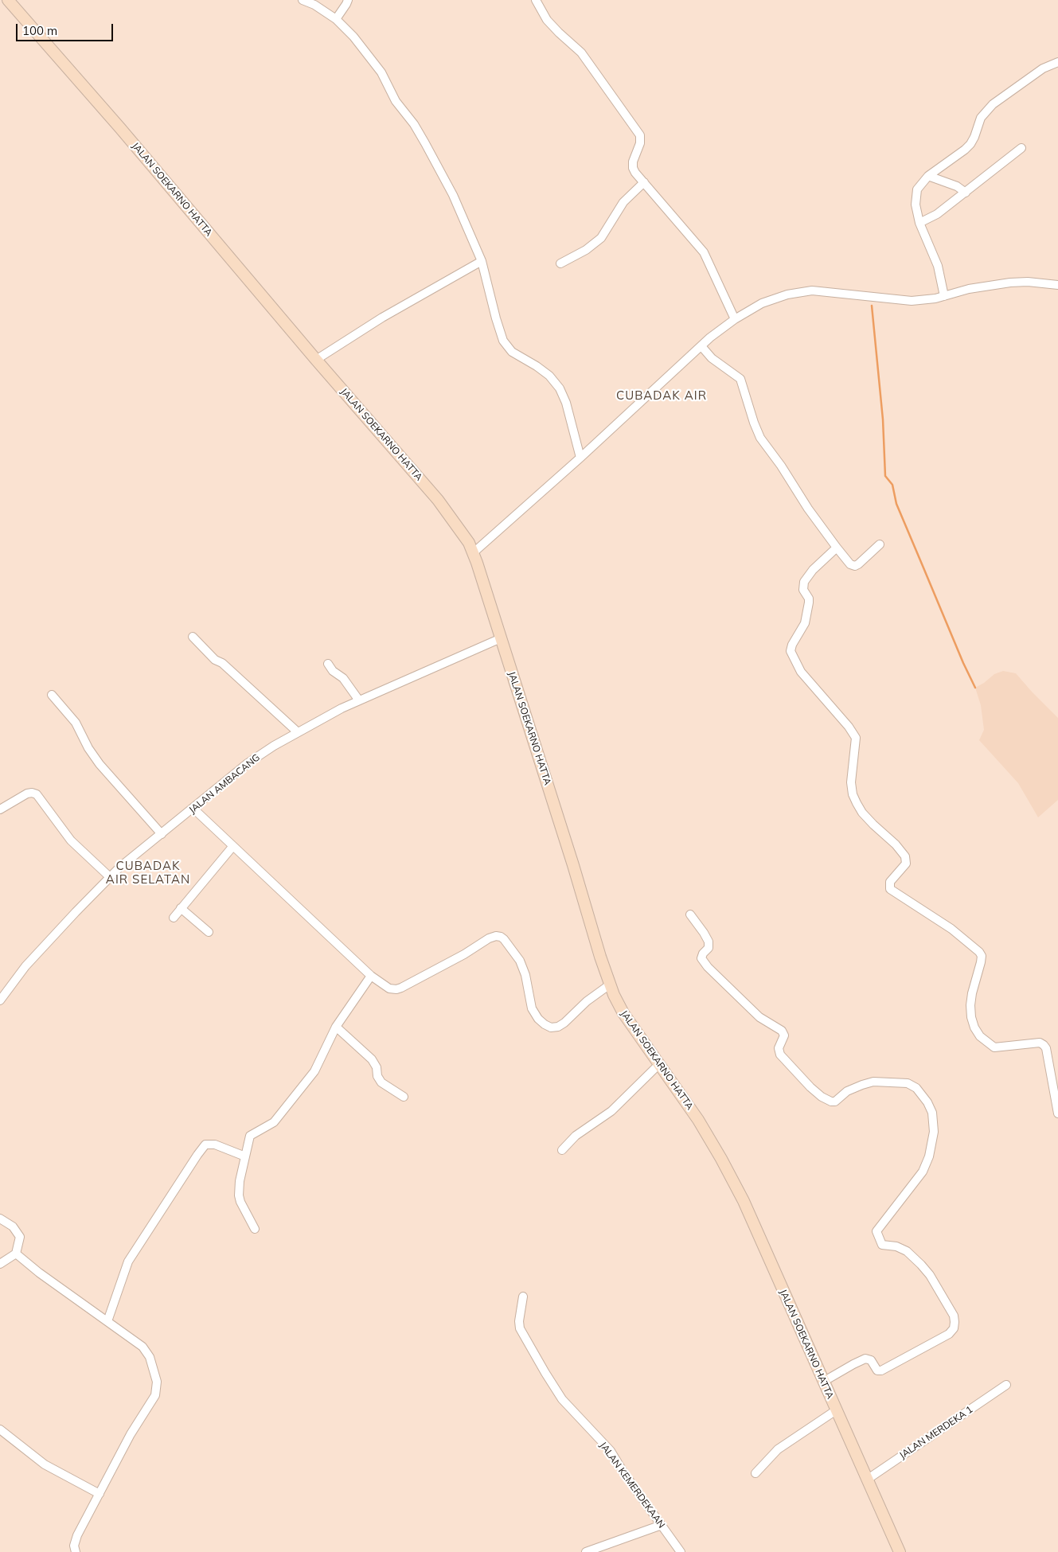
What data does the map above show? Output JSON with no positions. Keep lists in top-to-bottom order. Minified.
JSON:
{"streets":{"street":["JALAN SOEKARNO HATTA","JALAN AMBACANG","JALAN MERDEKA 1","JALAN KEMERDEKAAN"]},"crossings":[["JALAN SOEKARNO HATTA","JALAN AMBACANG"],["JALAN SOEKARNO HATTA","JALAN MERDEKA 1"]],"districts":["CUBADAK AIR","CUBADAK AIR SELATAN"],"scale_bar":"100 m"}
